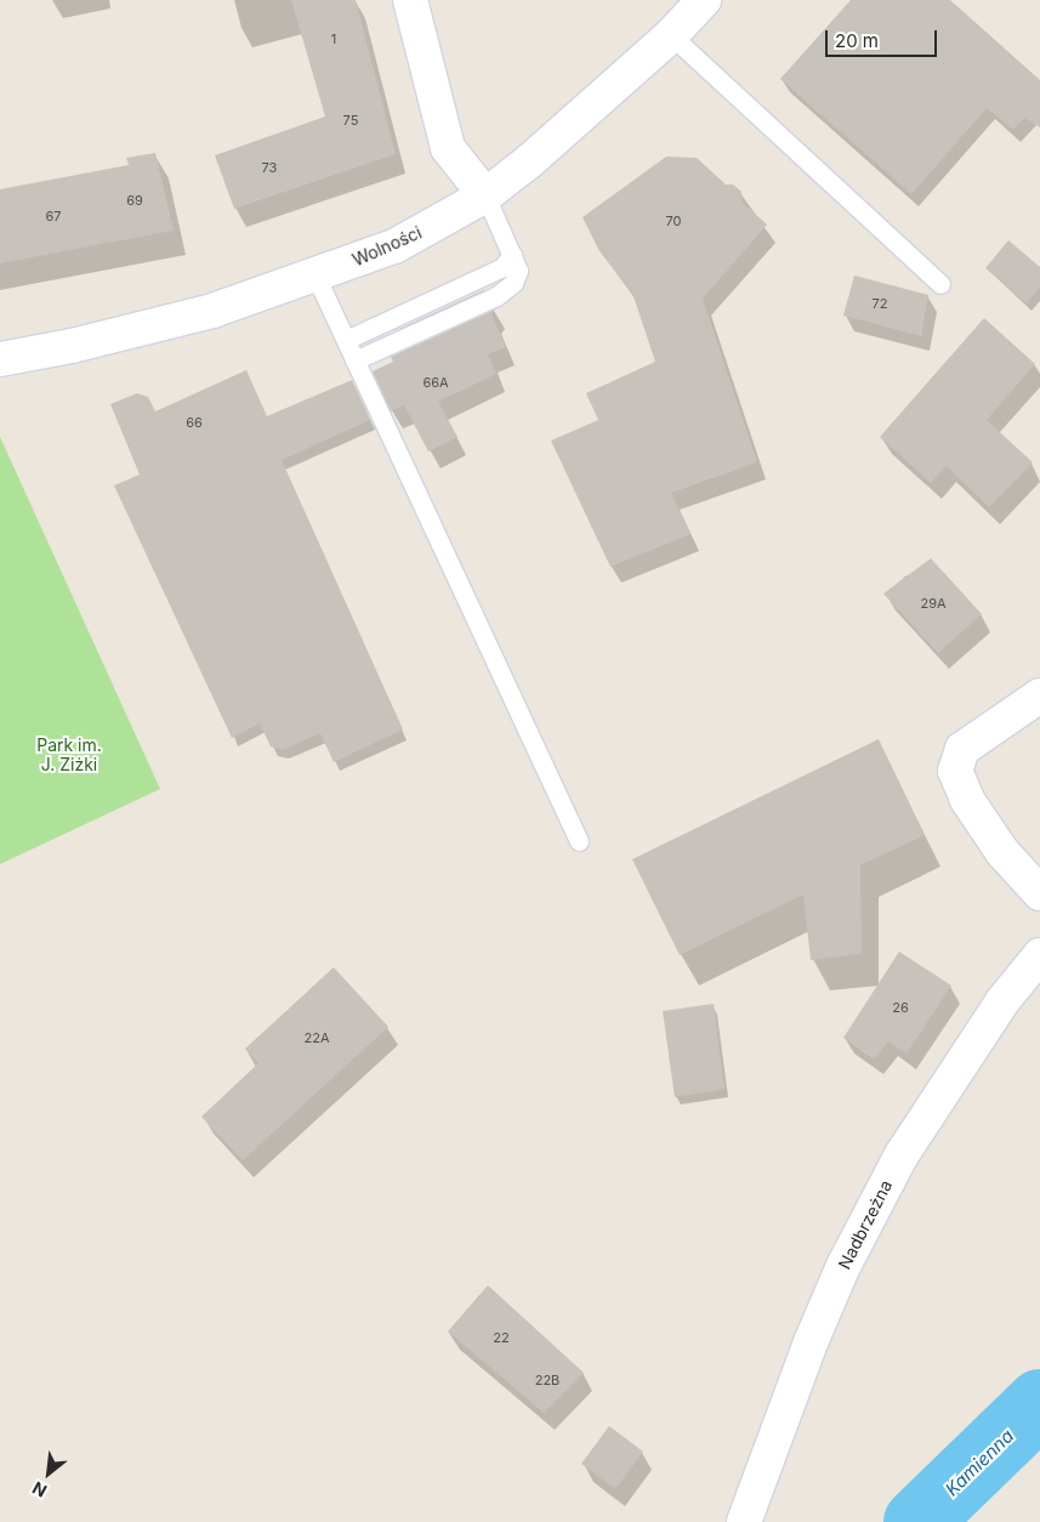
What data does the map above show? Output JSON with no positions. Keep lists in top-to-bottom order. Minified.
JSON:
{"streets":{"street":["Wolności","Nadbrzeżna"]},"water":["Kamienna"],"parks":["Park im. J. Ziżki"],"house_numbers":["1","75","73","69","67","70","72","66A","66","29A","26","22A","22","22B"],"scale_bar":"20 m","north":"bottom left"}
